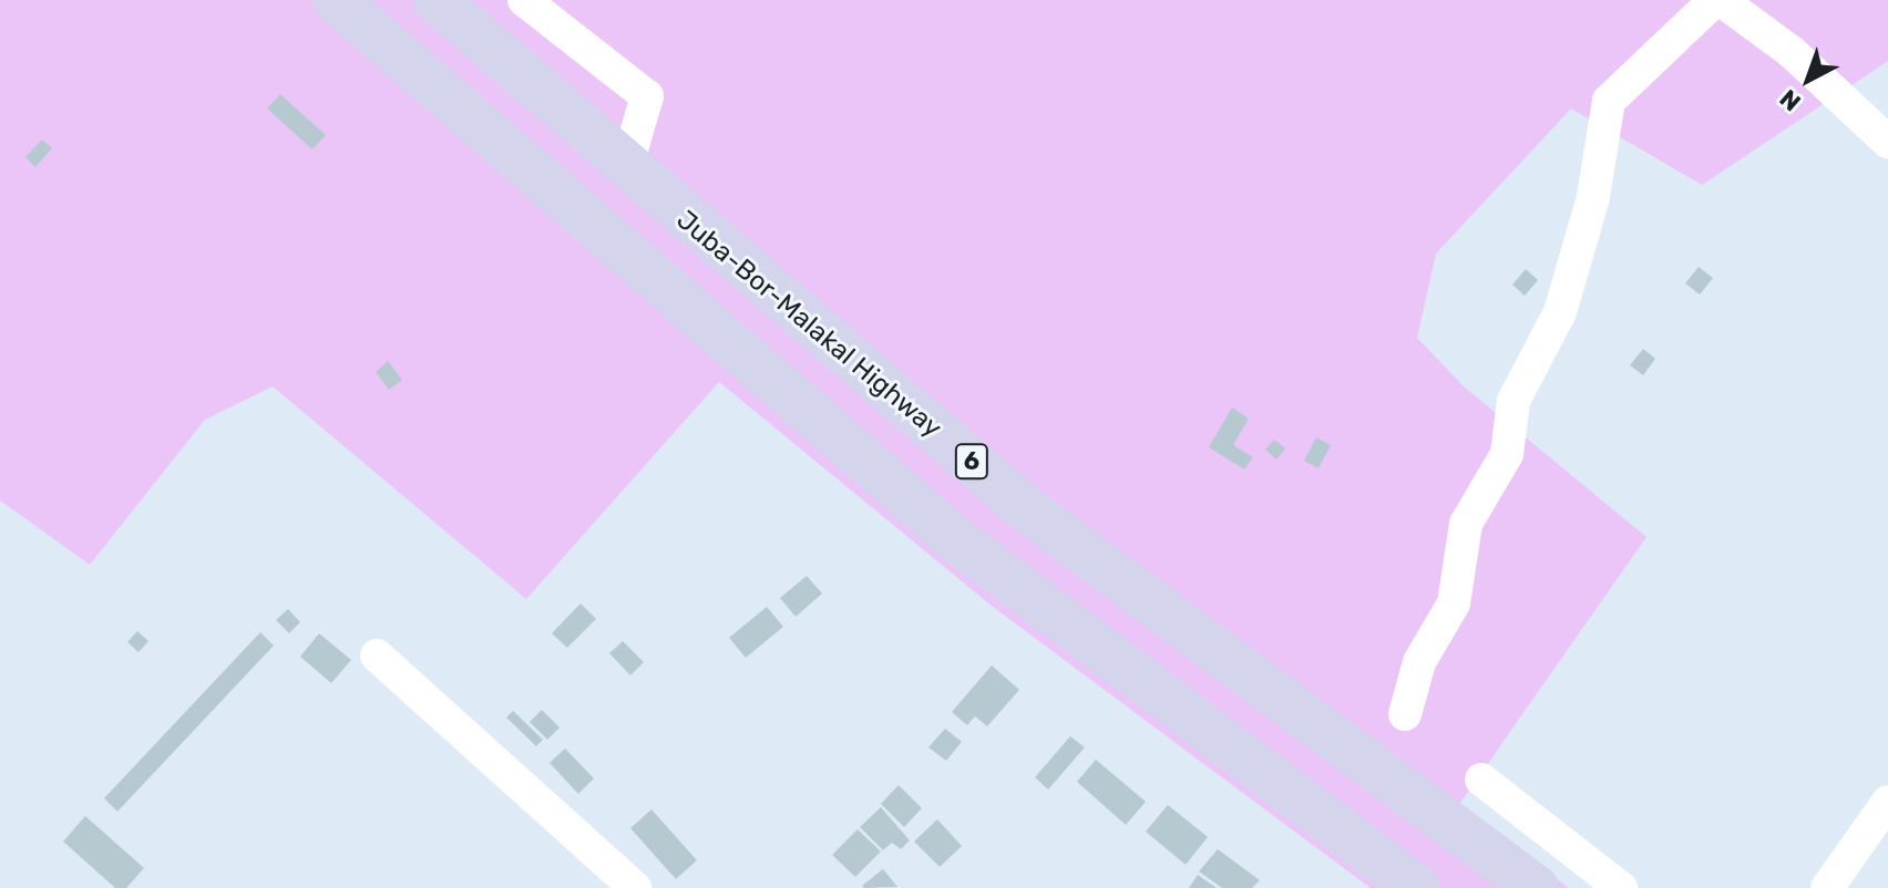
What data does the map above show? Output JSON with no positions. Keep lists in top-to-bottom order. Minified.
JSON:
{"streets":{"highway":["Juba-Bor-Malakal Highway","6"]},"north":"bottom left"}
